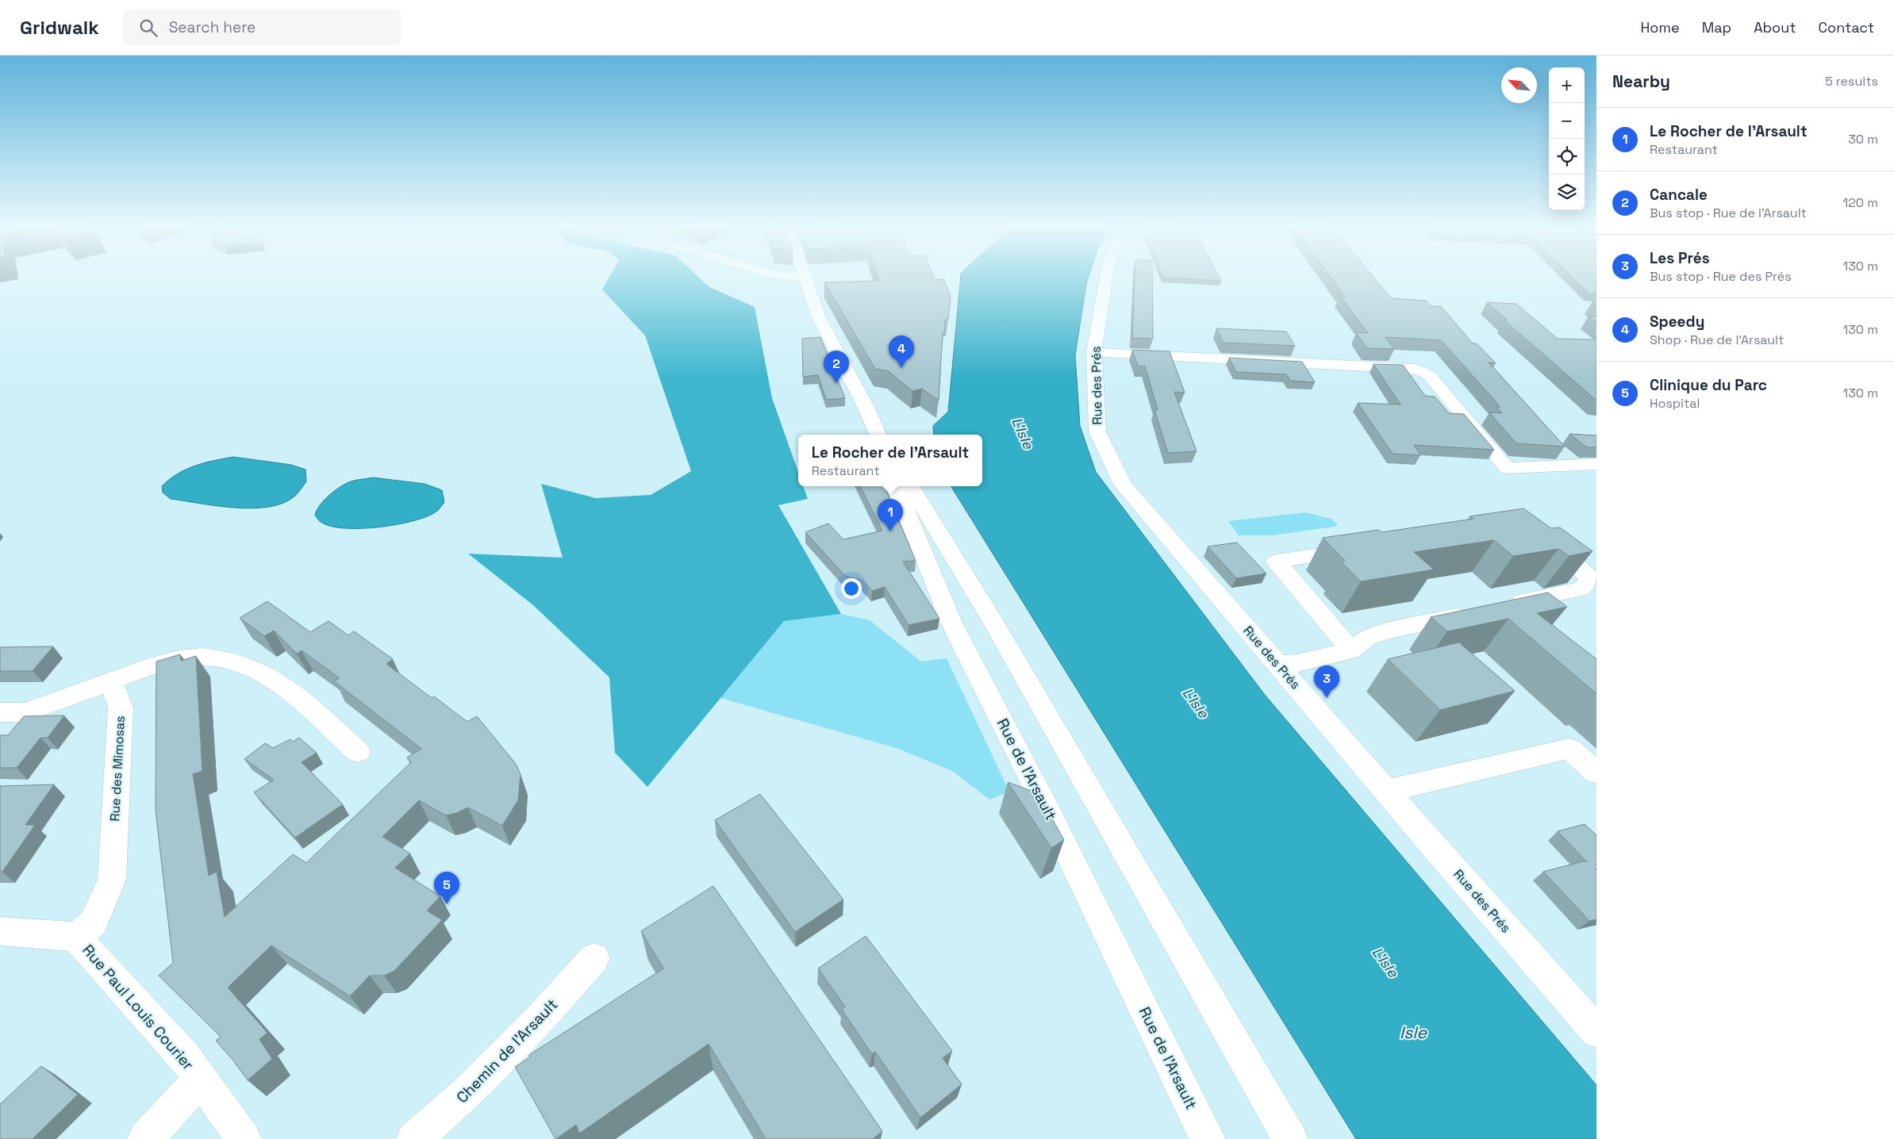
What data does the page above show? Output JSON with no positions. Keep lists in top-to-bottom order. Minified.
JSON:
{"streets":{"street":["Rue des Prés","Rue des Mimosas","Rue de l'Arsault","Rue Paul Louis Courier","Chemin de l'Arsault"]},"crossings":[["Rue des Mimosas","Rue Paul Louis Courier"]],"water":["L'Isle","Isle"],"north":"top left","page":{"header":"Gridwalk","search":"Search here","nav":["Home","Map","About","Contact"],"heading":["Nearby","5 results"],"map_buttons":["+","−"],"list":[{"mark":"1","name":"Le Rocher de l'Arsault","note":"Restaurant","value":"30 m"},{"mark":"2","name":"Cancale","note":"Bus stop · Rue de l'Arsault","value":"120 m"},{"mark":"3","name":"Les Prés","note":"Bus stop · Rue des Prés","value":"130 m"},{"mark":"4","name":"Speedy","note":"Shop · Rue de l'Arsault","value":"130 m"},{"mark":"5","name":"Clinique du Parc","note":"Hospital","value":"130 m"}],"pins":["4","2","1","3","5"],"popup":["Le Rocher de l'Arsault","Restaurant"]}}
